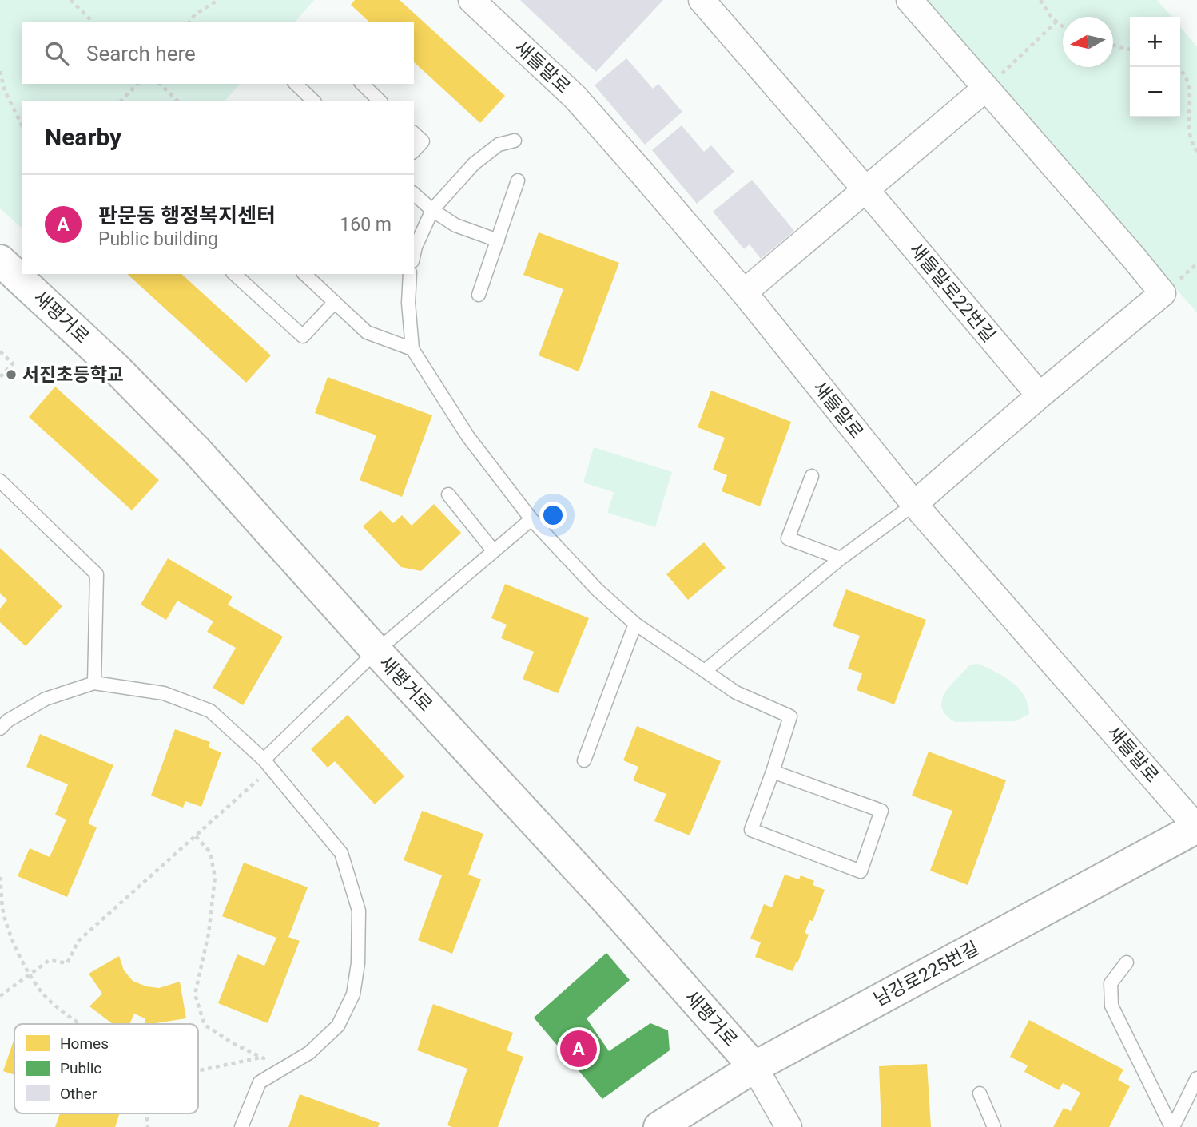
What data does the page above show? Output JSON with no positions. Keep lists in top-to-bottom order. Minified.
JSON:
{"streets":{"street":["새들말로","새들말로22번길","새평거로","남강로225번길"]},"crossings":[["새들말로","남강로225번길"],["새평거로","남강로225번길"]],"places":["서진초등학교"],"legend":["Homes","Public","Other"],"north":"left","page":{"map_buttons":["+","−"],"search":"Search here","heading":"Nearby","list":[{"mark":"A","name":"판문동 행정복지센터","note":"Public building","value":"160 m"}],"pins":"A"}}
